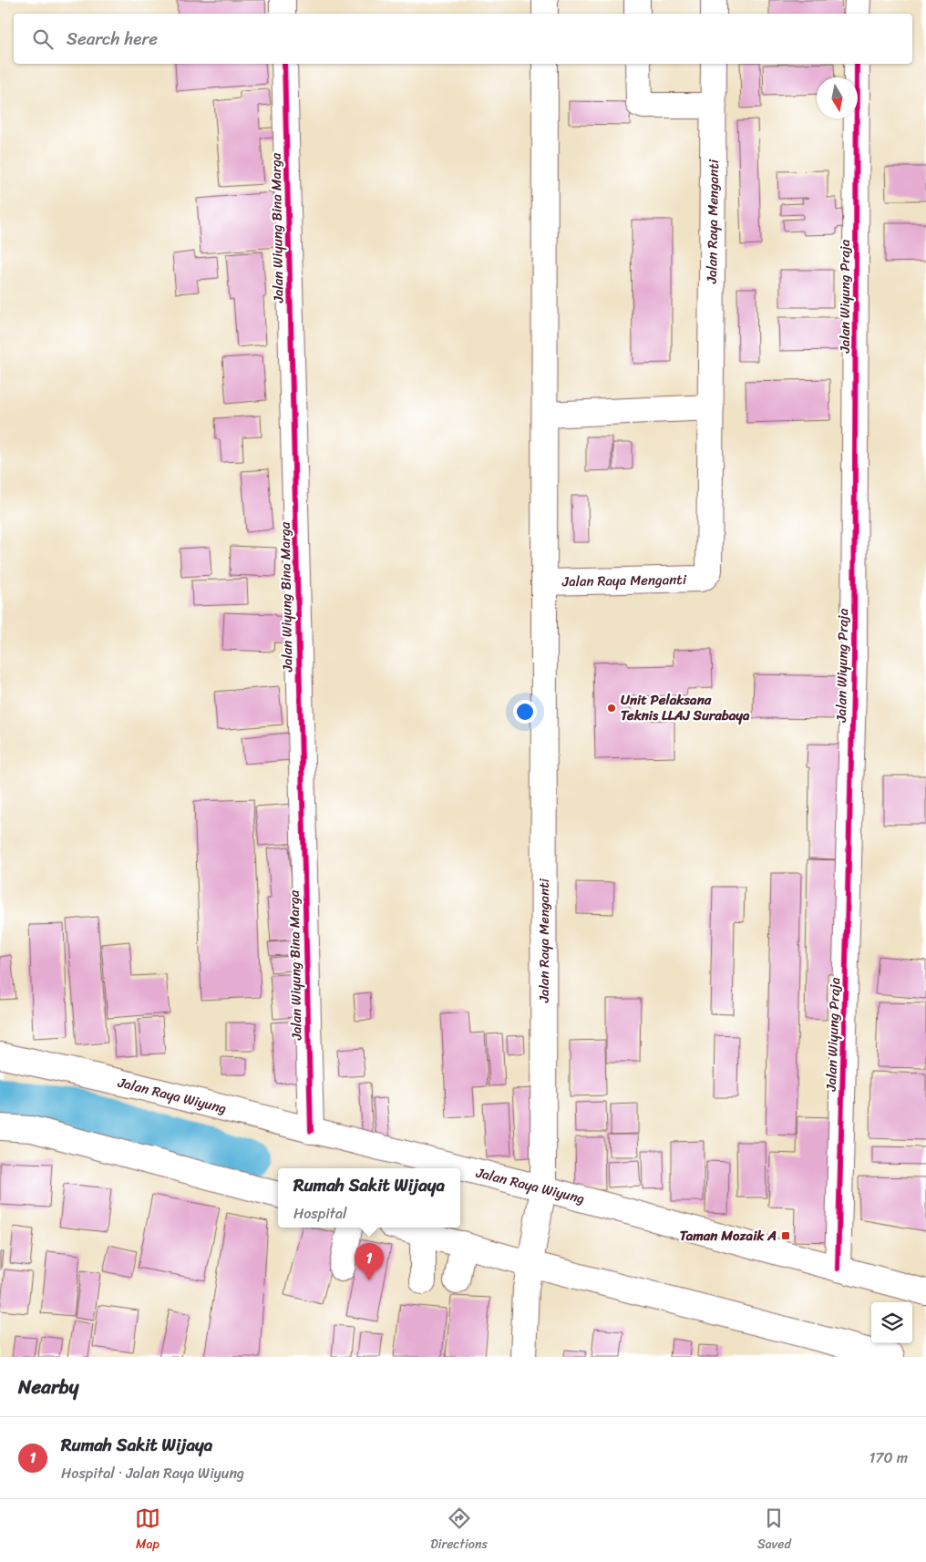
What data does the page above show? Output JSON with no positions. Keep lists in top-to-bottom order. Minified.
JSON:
{"streets":{"street":["Jalan Raya Menganti","Jalan Wiyung Bina Marga","Jalan Wiyung Praja","Jalan Raya Wiyung"]},"crossings":[["Jalan Raya Menganti","Jalan Raya Wiyung"],["Jalan Wiyung Bina Marga","Jalan Raya Wiyung"],["Jalan Wiyung Praja","Jalan Raya Wiyung"]],"places":{"other":["Unit Pelaksana Teknis LLAJ Surabaya"],"transit":["Taman Mozaik A"]},"north":"bottom","page":{"search":"Search here","popup":["Rumah Sakit Wijaya","Hospital"],"pins":"1","heading":"Nearby","list":[{"mark":"1","name":"Rumah Sakit Wijaya","note":"Hospital · Jalan Raya Wiyung","value":"170 m"}],"nav":["Map","Directions","Saved"]}}
